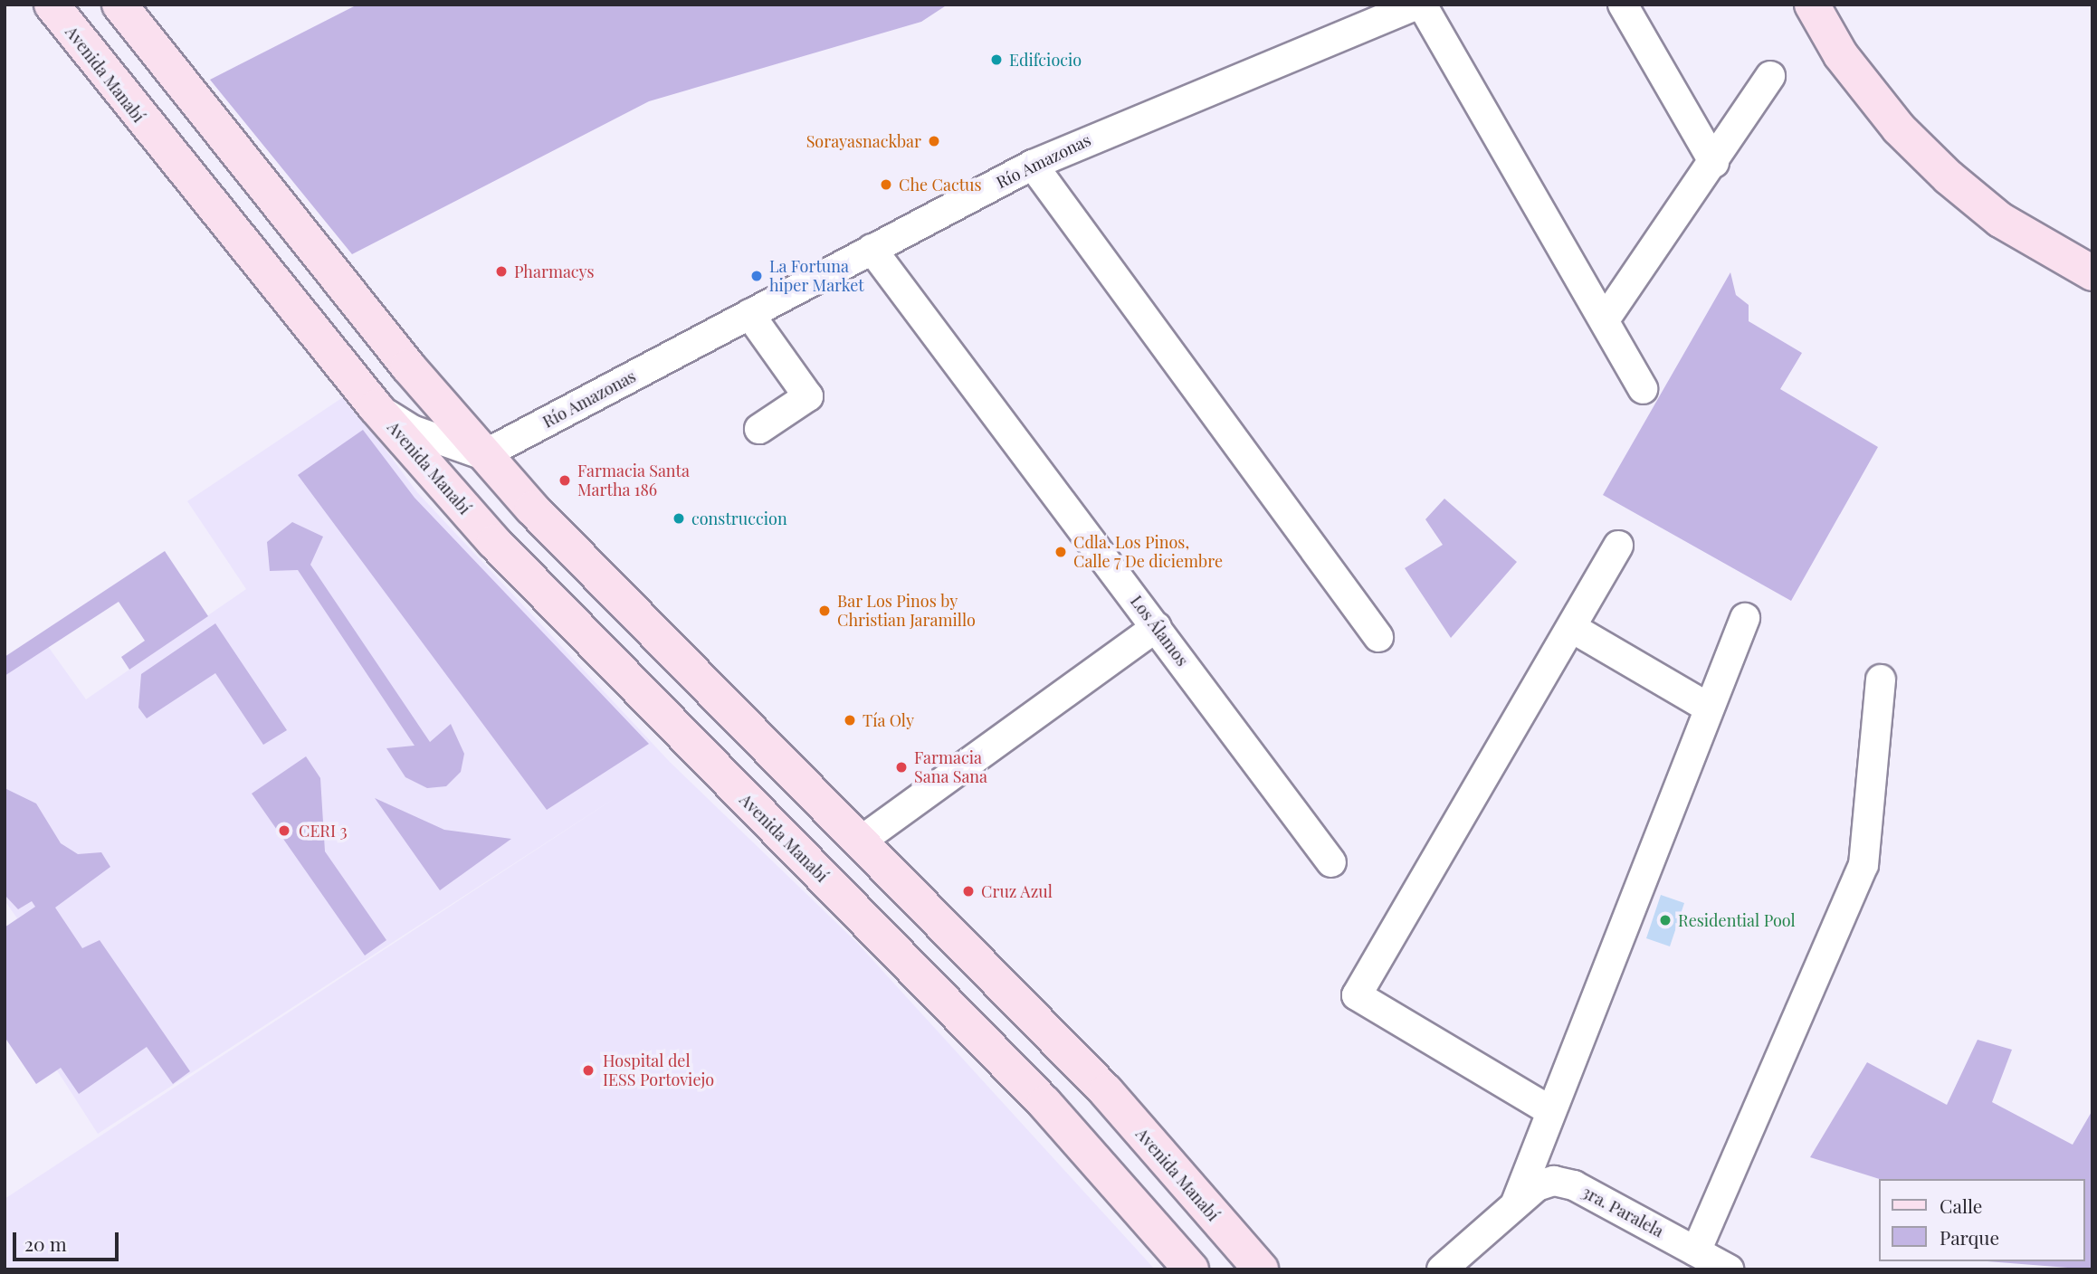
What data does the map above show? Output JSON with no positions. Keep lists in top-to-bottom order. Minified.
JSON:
{"streets":{"main road":["Avenida Manabí"],"street":["Río Amazonas","Los Álamos","3ra. Paralela"]},"crossings":[["Avenida Manabí","Río Amazonas"],["Río Amazonas","Los Álamos"]],"places":["Edifciocio","Sorayasnackbar","Che Cactus","Pharmacys","La Fortuna hiper Market","Farmacia Santa Martha 186","construccion","Cdla. Los Pinos, Calle 7 De diciembre","Bar Los Pinos by Christian Jaramillo","Tía Oly","Farmacia Sana Sana","CERI 3","Cruz Azul","Residential Pool","Hospital del IESS Portoviejo"],"legend":["Calle","Parque"],"scale_bar":"20 m"}
